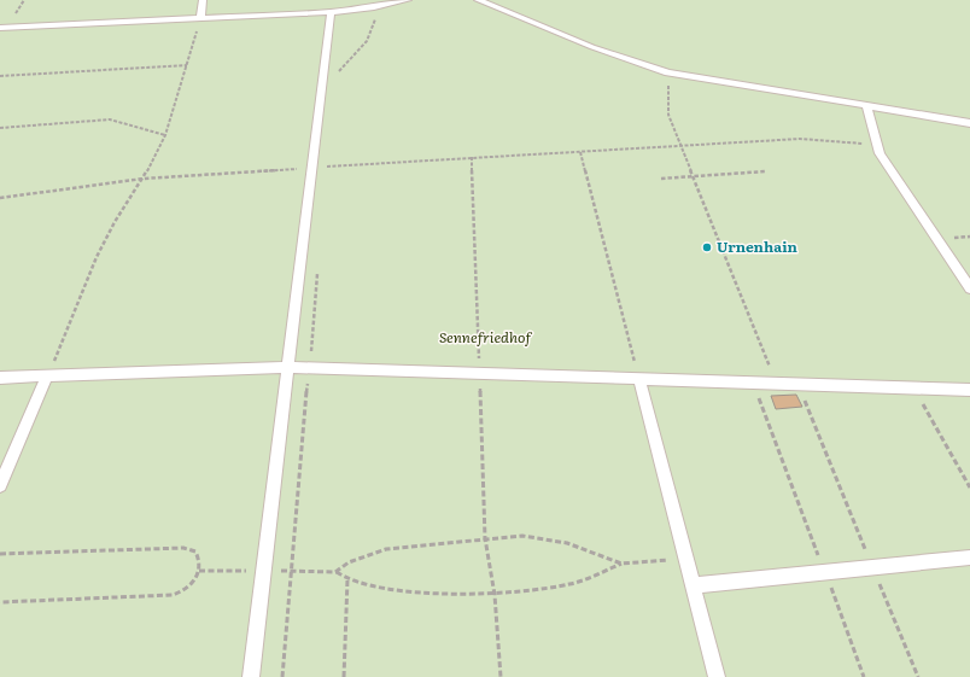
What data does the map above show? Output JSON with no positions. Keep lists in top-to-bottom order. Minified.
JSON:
{"parks":["Sennefriedhof"],"places":["Urnenhain"]}
